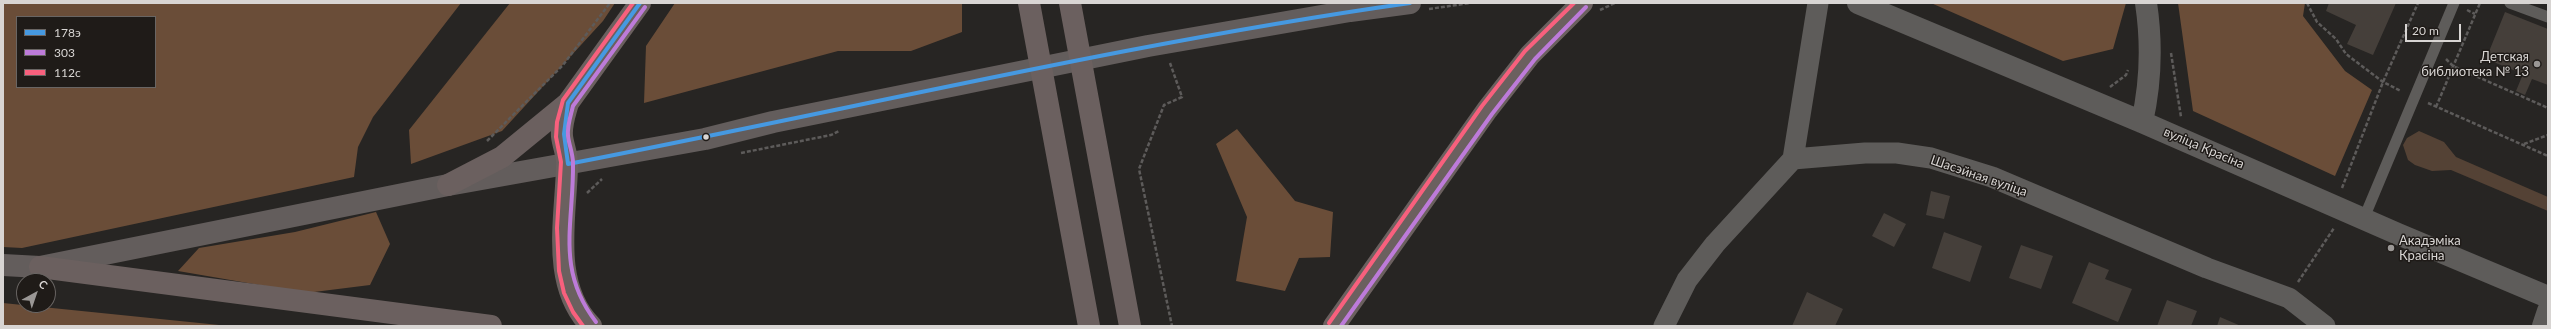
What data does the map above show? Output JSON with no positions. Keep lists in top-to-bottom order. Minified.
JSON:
{"streets":{"street":["вуліца Красіна","Шасэйная вуліца"]},"places":["Детская библиотека № 13","Акадэміка Красіна"],"lines":["transit line 178э","transit line 112с","transit line 303"],"legend":["178э","303","112с"],"scale_bar":"20 m","north":"top right"}
